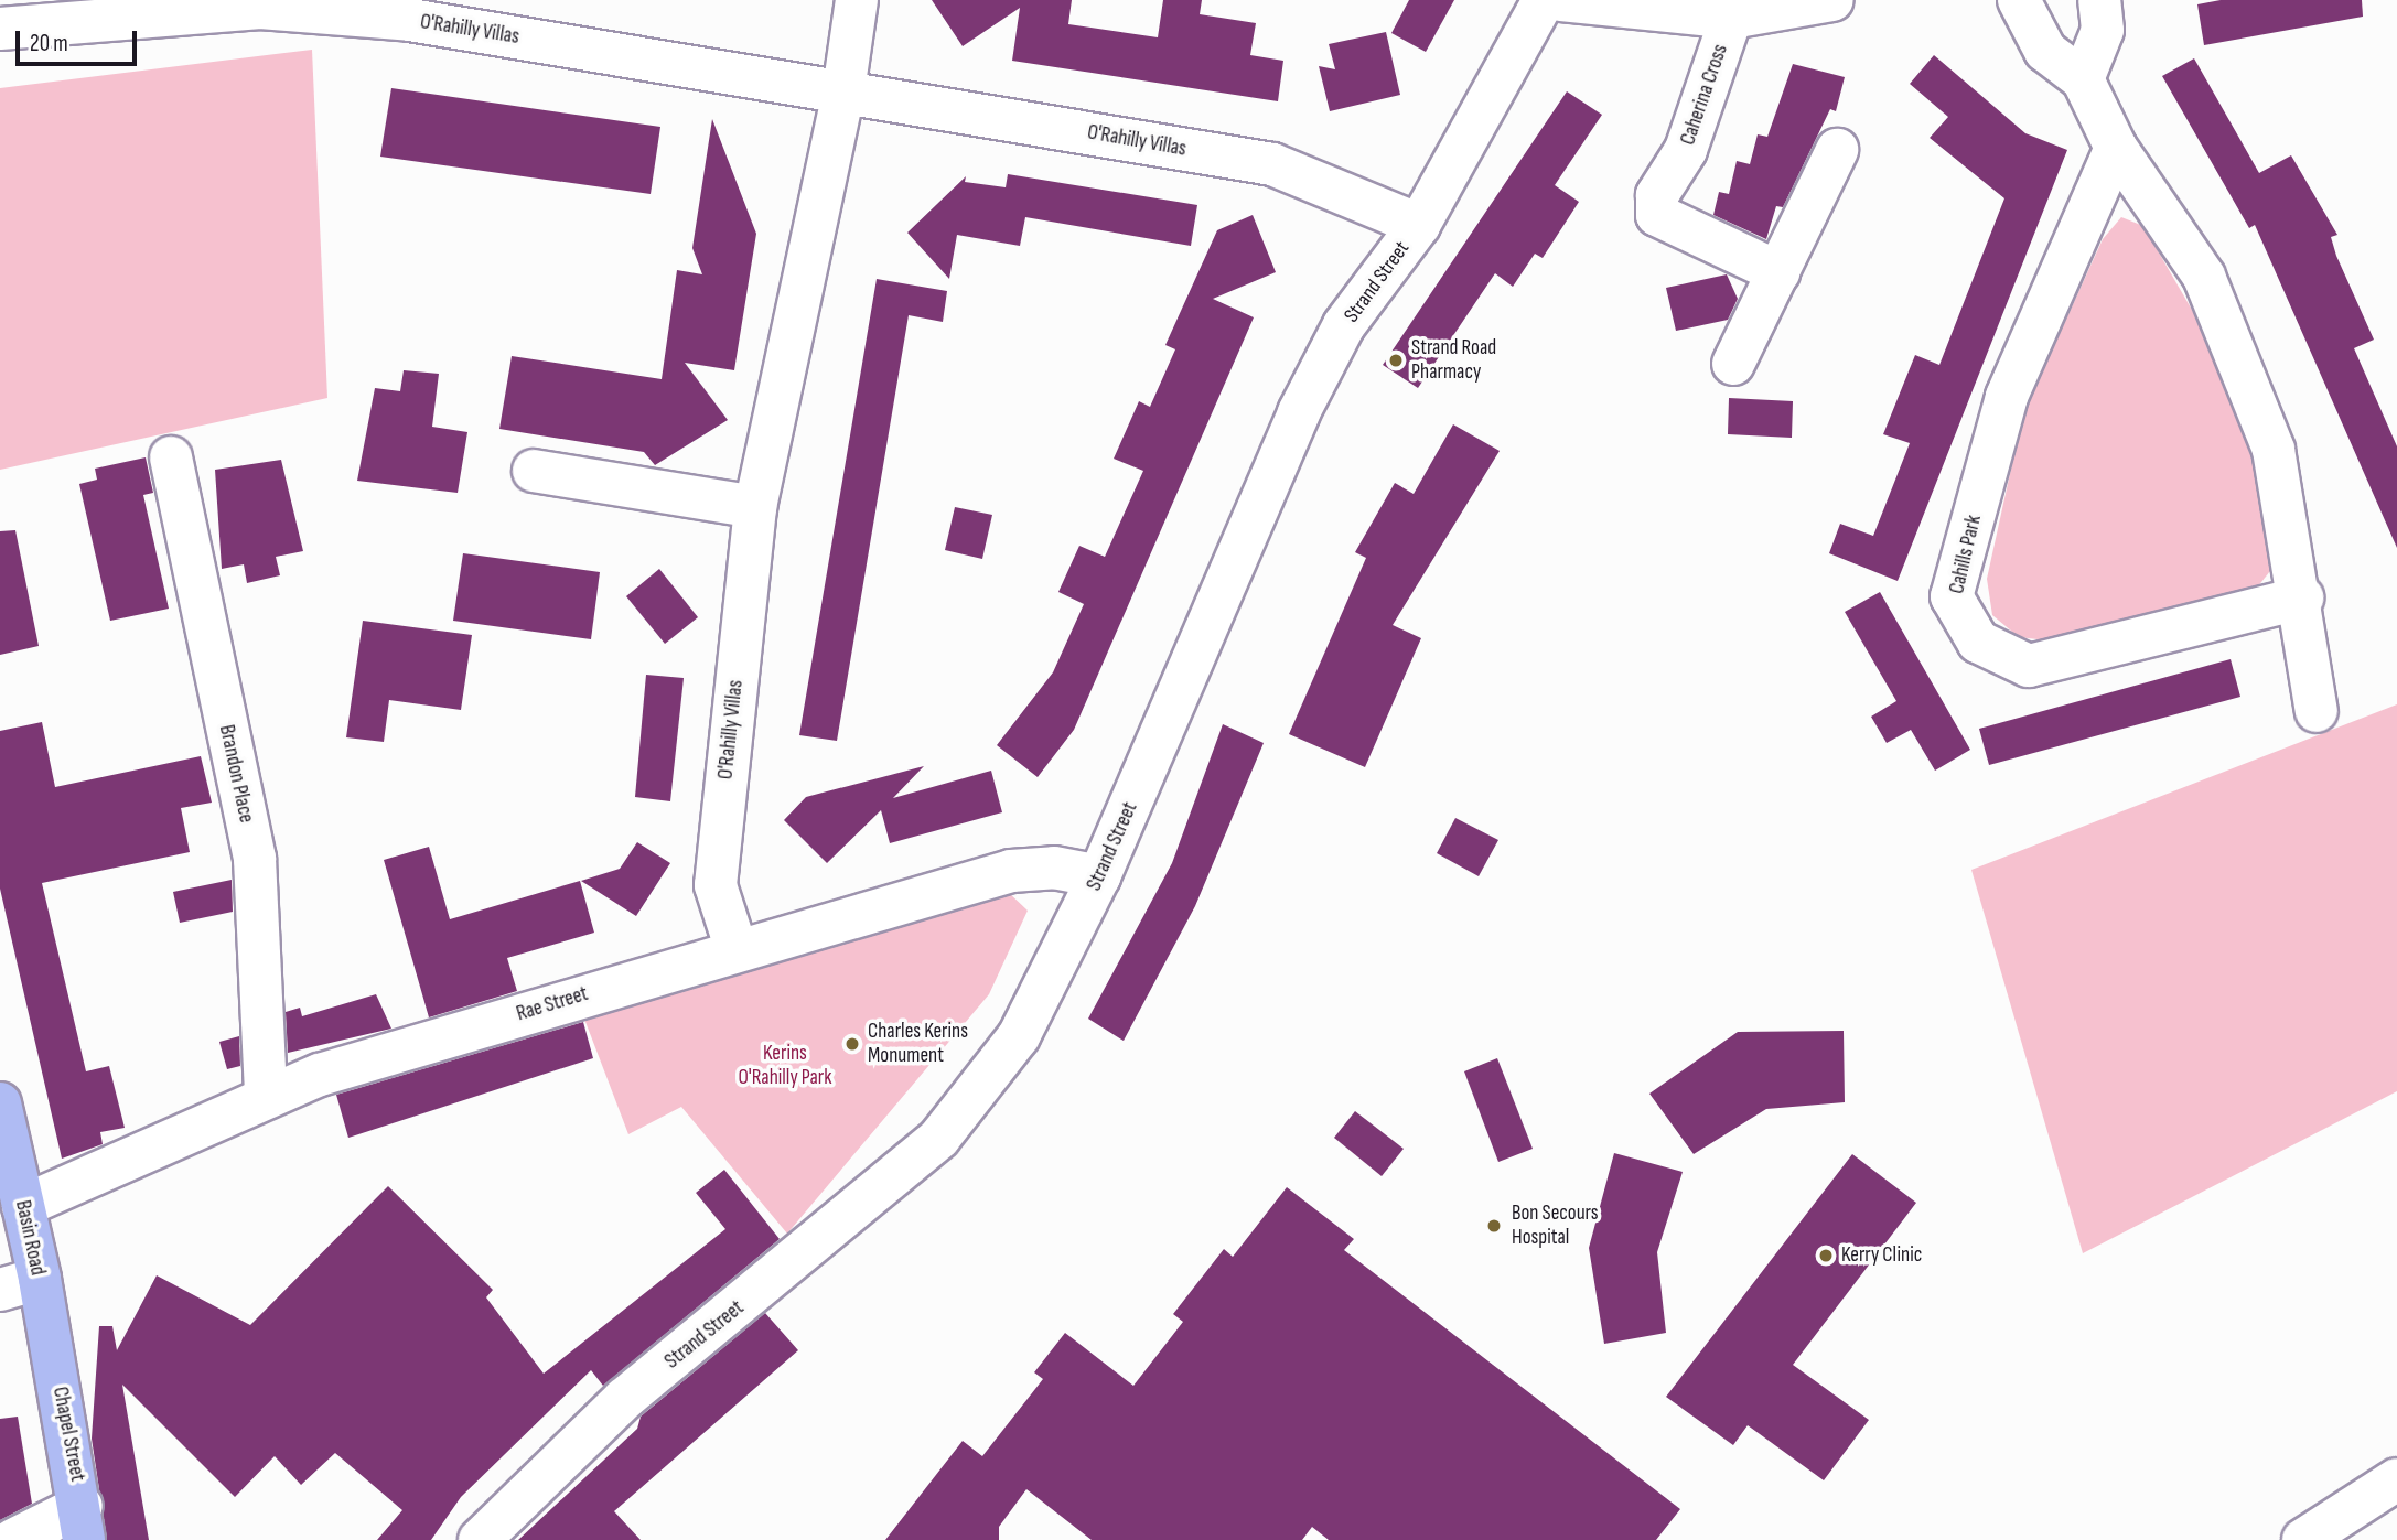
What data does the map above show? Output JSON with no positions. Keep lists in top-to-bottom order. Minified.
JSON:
{"streets":{"main road":["Basin Road","Chapel Street"],"street":["O'Rahilly Villas","Caherina Cross","Strand Street","Cahills Park","Brandon Place","Rae Street"]},"crossings":[["O'Rahilly Villas","Strand Street"],["O'Rahilly Villas","Rae Street"],["Strand Street","Rae Street"],["Brandon Place","Rae Street"],["Rae Street","Basin Road"],["Basin Road","Chapel Street"]],"parks":["Kerins O'Rahilly Park"],"places":["Strand Road Pharmacy","Charles Kerins Monument","Bon Secours Hospital","Kerry Clinic"],"scale_bar":"20 m"}
